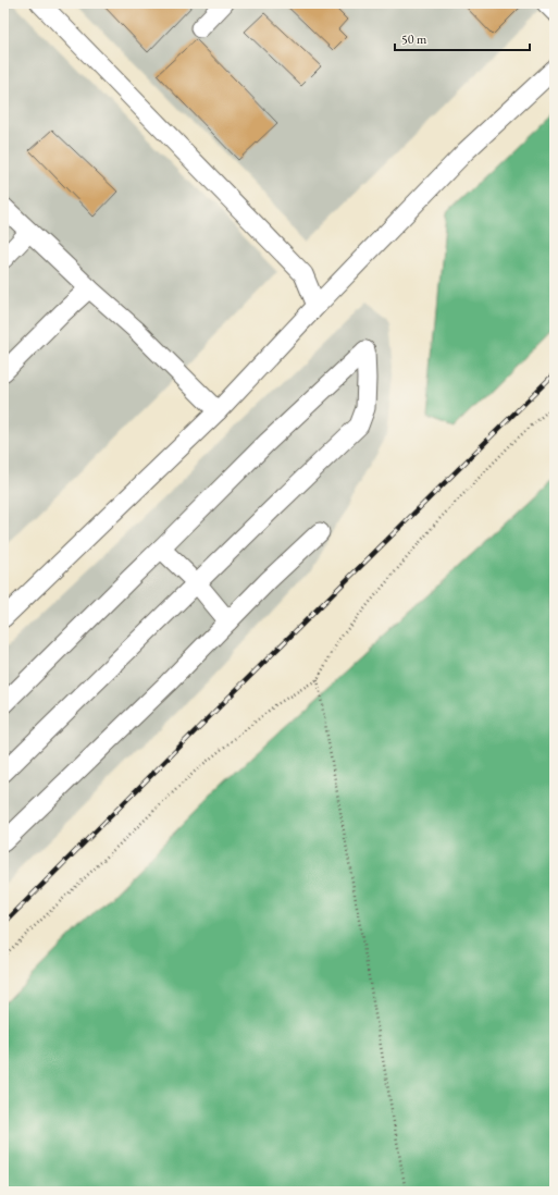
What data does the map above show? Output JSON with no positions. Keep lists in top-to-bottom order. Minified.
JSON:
{"scale_bar":"50 m"}
